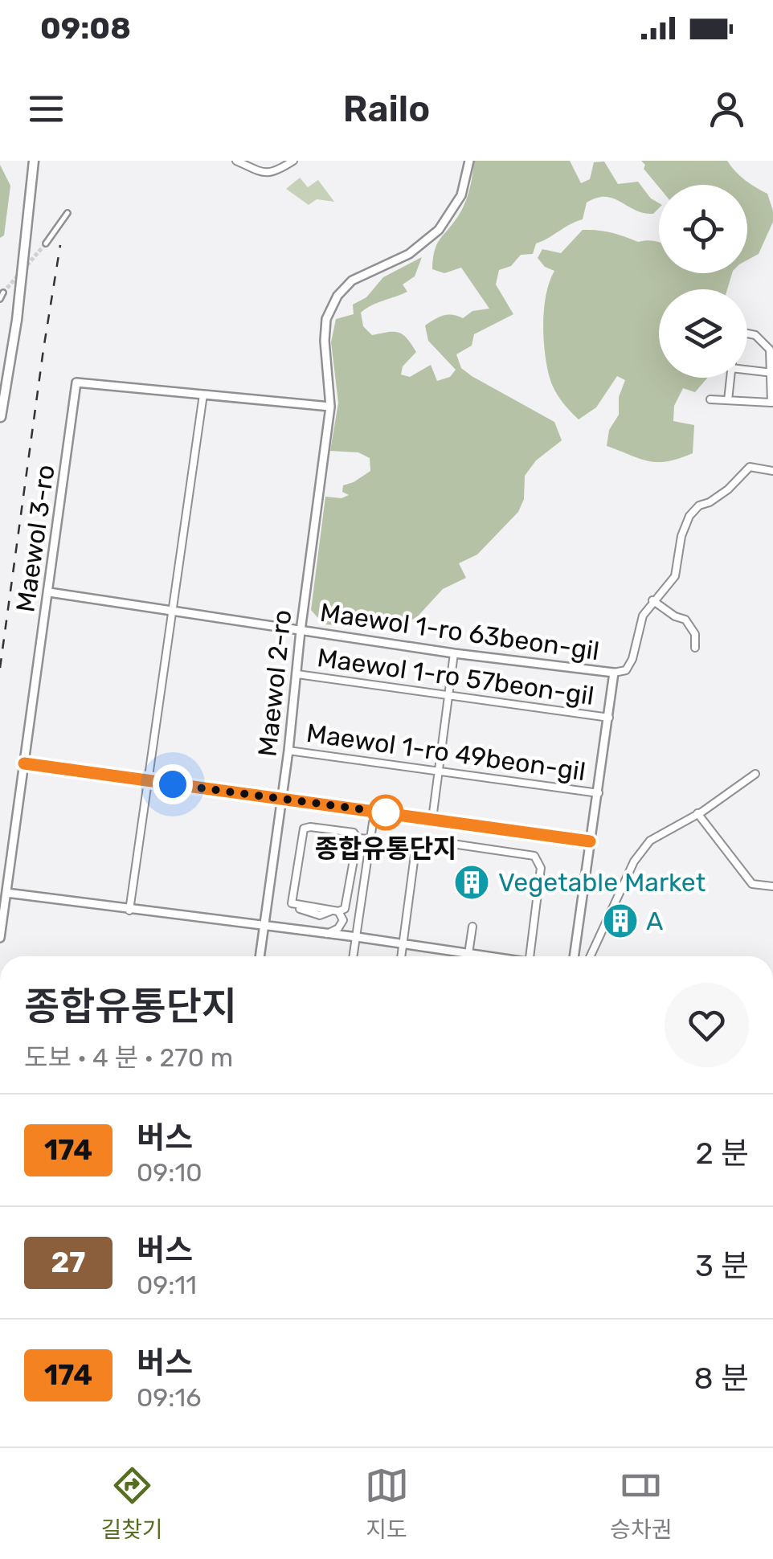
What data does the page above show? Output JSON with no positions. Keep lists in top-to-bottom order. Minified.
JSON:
{"streets":{"street":["Maewol 3-ro","Maewol 1-ro 63beon-gil","Maewol 1-ro 57beon-gil","Maewol 2-ro","Maewol 1-ro 49beon-gil"]},"crossings":[["Maewol 3-ro","Maewol 1-ro 63beon-gil"],["Maewol 1-ro 63beon-gil","Maewol 2-ro"],["Maewol 1-ro 57beon-gil","Maewol 2-ro"],["Maewol 2-ro","Maewol 1-ro 49beon-gil"]],"places":{"other":["종합유통단지"],"building":["Vegetable Market","A"]},"lines":["bus line 174"],"page":{"status":"09:08","header":"Railo","heading":["종합유통단지","도보 · 4 분 · 270 m"],"list":[{"mark":"174","name":"버스","note":"09:10","value":"2 분"},{"mark":"27","name":"버스","note":"09:11","value":"3 분"},{"mark":"174","name":"버스","note":"09:16","value":"8 분"}],"tabs":["길찾기","지도","승차권"]}}
